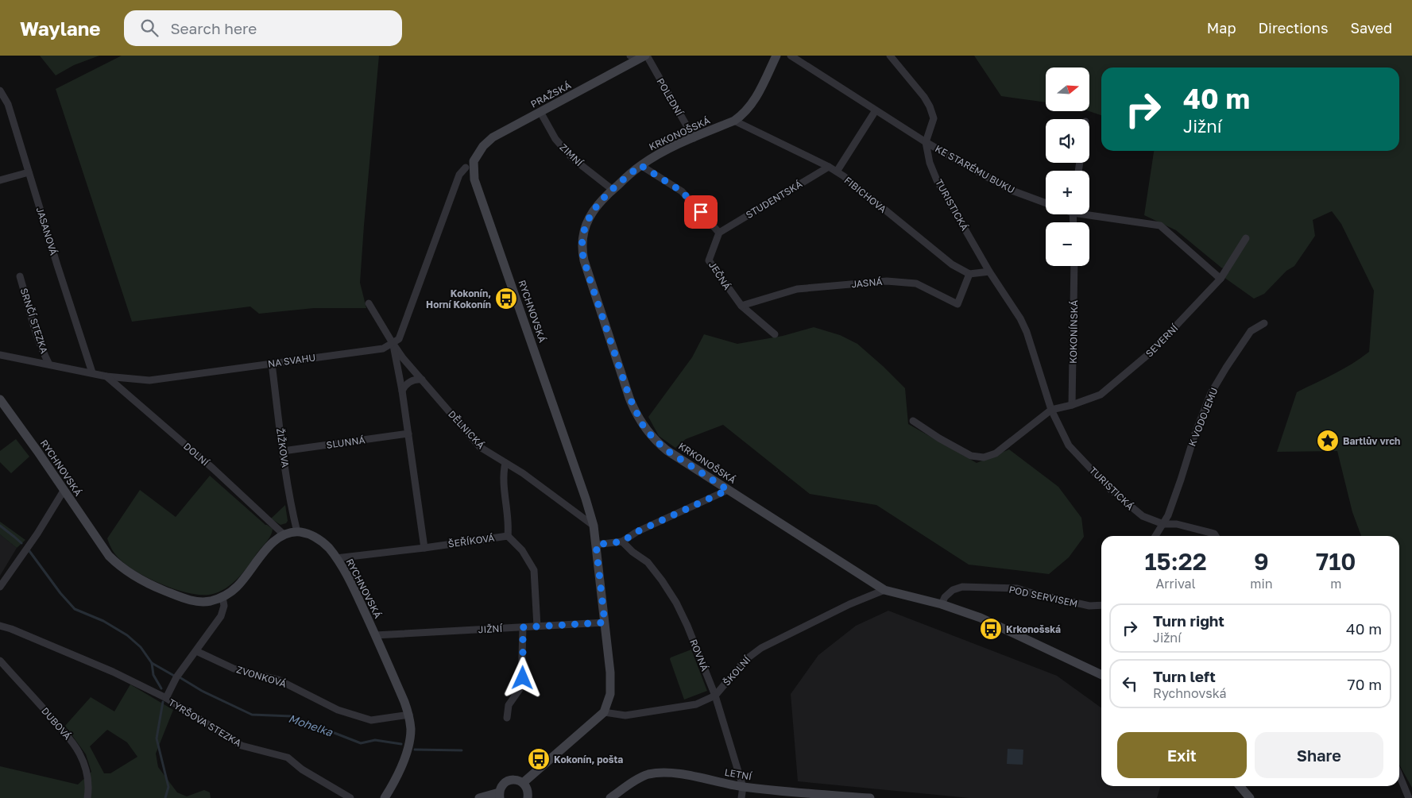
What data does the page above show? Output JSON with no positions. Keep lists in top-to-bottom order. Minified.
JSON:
{"streets":{"street":["PRAŽSKÁ","POLEDNÍ","KRKONOŠSKÁ","ZIMNÍ","KE STARÉMU BUKU","FIBICHOVA","STUDENTSKÁ","TURISTICKÁ","JASANOVÁ","JEČNÁ","JASNÁ","RYCHNOVSKÁ","SRNČÍ STEZKA","KOKONÍNSKÁ","SEVERNÍ","NA SVAHU","K VODOJEMU","DĚLNICKÁ","SLUNNÁ","ŽIŽKOVA","DOLNÍ","ŠEŘÍKOVÁ","POD SERVISEM","JIŽNÍ","ROVNÁ","ŠKOLNÍ","ZVONKOVÁ","TYRŠOVA STEZKA","DUBOVÁ","LETNÍ"]},"crossings":[["PRAŽSKÁ","POLEDNÍ"],["PRAŽSKÁ","ZIMNÍ"],["PRAŽSKÁ","RYCHNOVSKÁ"],["POLEDNÍ","KRKONOŠSKÁ"],["KRKONOŠSKÁ","ZIMNÍ"],["KRKONOŠSKÁ","FIBICHOVA"],["KRKONOŠSKÁ","POD SERVISEM"],["KRKONOŠSKÁ","ŠKOLNÍ"],["KE STARÉMU BUKU","TURISTICKÁ"],["FIBICHOVA","STUDENTSKÁ"],["FIBICHOVA","JASNÁ"],["STUDENTSKÁ","JEČNÁ"],["TURISTICKÁ","SEVERNÍ"],["TURISTICKÁ","K VODOJEMU"],["JASANOVÁ","NA SVAHU"],["JEČNÁ","JASNÁ"],["RYCHNOVSKÁ","DĚLNICKÁ"],["RYCHNOVSKÁ","ŽIŽKOVA"],["RYCHNOVSKÁ","DOLNÍ"],["RYCHNOVSKÁ","ŠEŘÍKOVÁ"],["RYCHNOVSKÁ","JIŽNÍ"],["RYCHNOVSKÁ","ŠKOLNÍ"],["RYCHNOVSKÁ","ZVONKOVÁ"],["SRNČÍ STEZKA","NA SVAHU"],["KOKONÍNSKÁ","SEVERNÍ"],["NA SVAHU","DĚLNICKÁ"],["NA SVAHU","ŽIŽKOVA"],["NA SVAHU","DOLNÍ"],["SLUNNÁ","ŽIŽKOVA"],["ŠEŘÍKOVÁ","JIŽNÍ"],["ROVNÁ","ŠKOLNÍ"],["ROVNÁ","LETNÍ"],["ZVONKOVÁ","TYRŠOVA STEZKA"]],"water":["Mohelka"],"places":{"bus stop":["Kokonín, Horní Kokonín","Krkonošská","Kokonín, pošta"],"place":["Bartlův vrch"]},"north":"right","page":{"header":"Waylane","search":"Search here","nav":["Map","Directions","Saved"],"map_buttons":["+","−"],"turn":["40 m","Jižní"],"eta":["15:22","Arrival","9","min","710","m"],"list":[{"name":"Turn right","note":"Jižní","value":"40 m"},{"name":"Turn left","note":"Rychnovská","value":"70 m"}],"buttons":["Exit","Share"]}}
